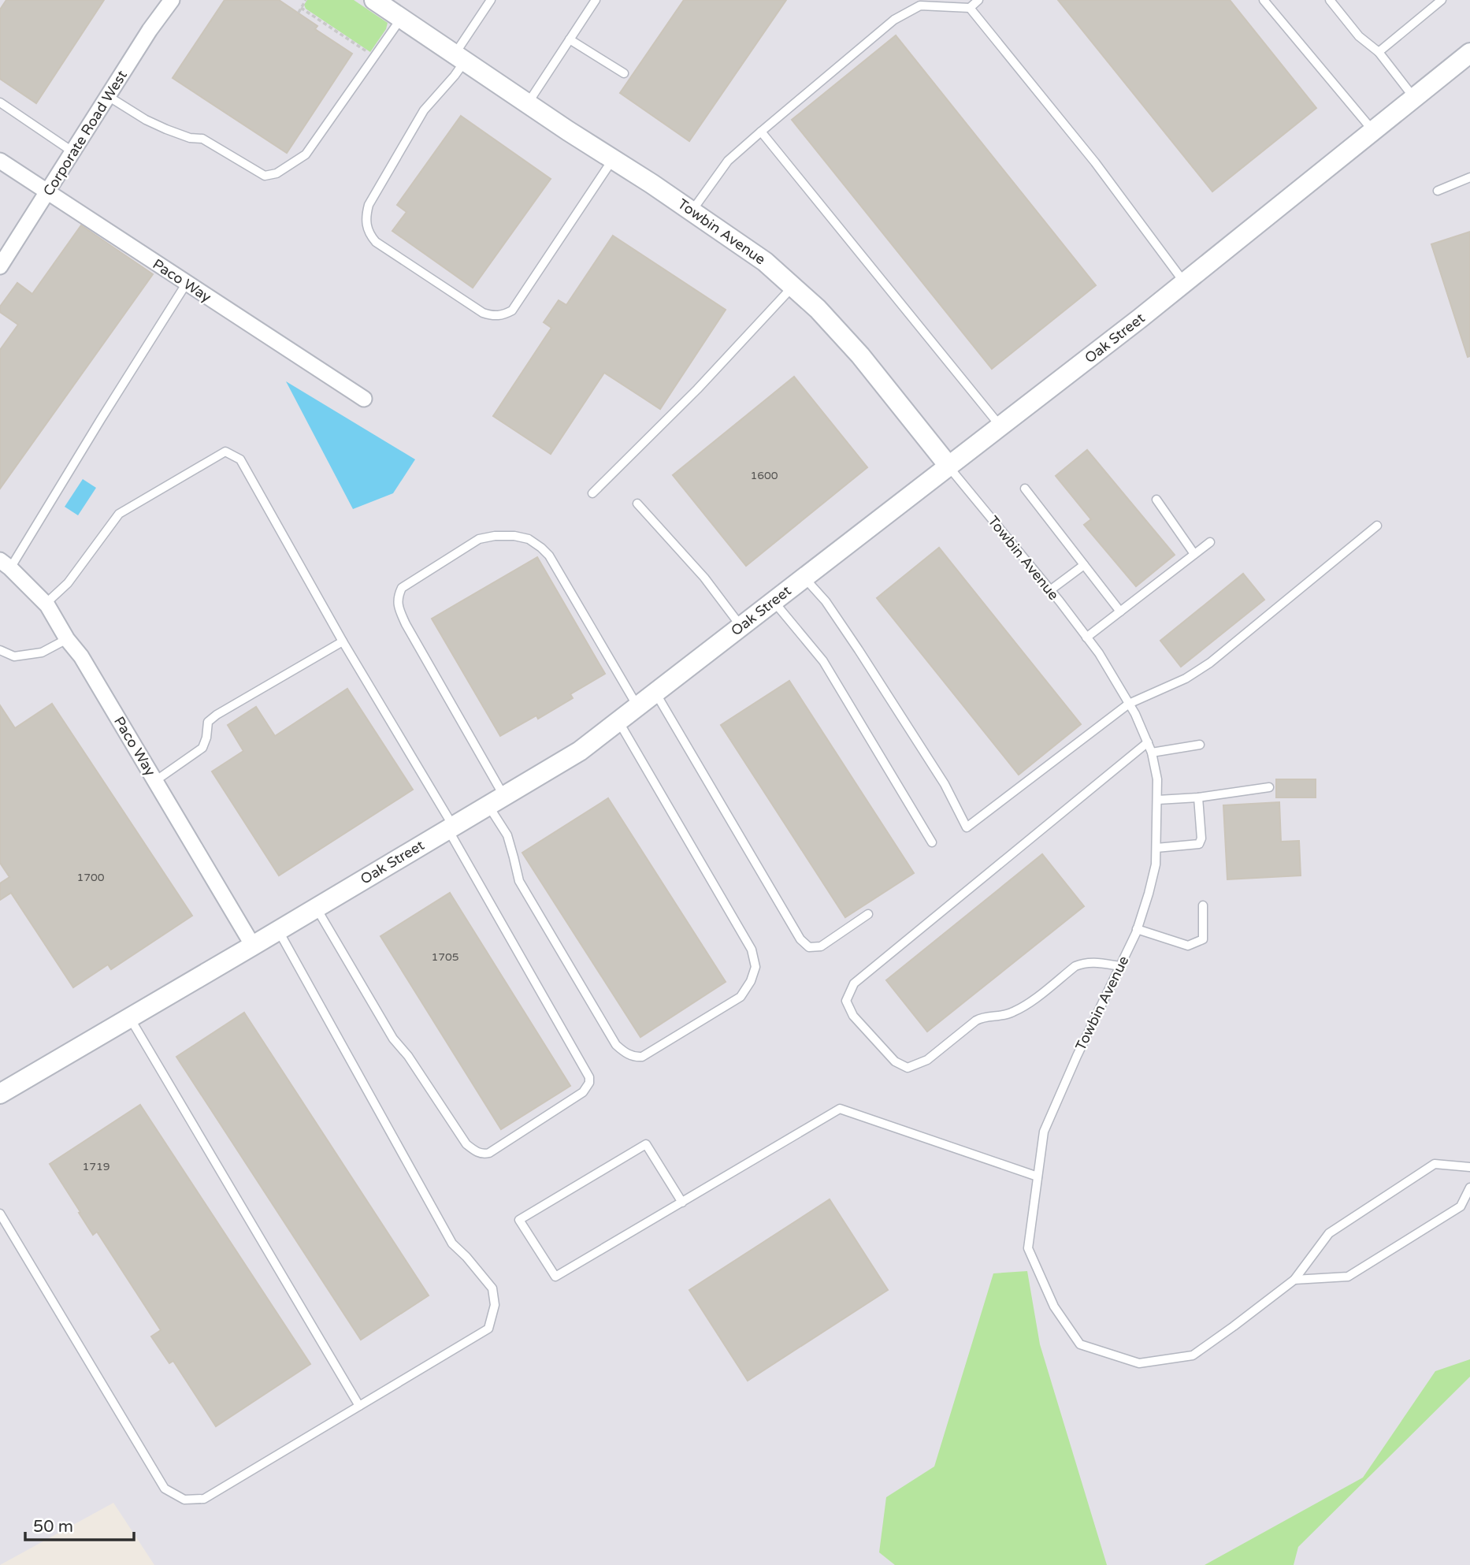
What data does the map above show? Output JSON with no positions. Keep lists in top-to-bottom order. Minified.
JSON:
{"streets":{"street":["Corporate Road West","Towbin Avenue","Paco Way","Oak Street"]},"crossings":[["Corporate Road West","Paco Way"],["Towbin Avenue","Oak Street"],["Paco Way","Oak Street"]],"house_numbers":["1600","1700","1705","1719"],"scale_bar":"50 m"}
